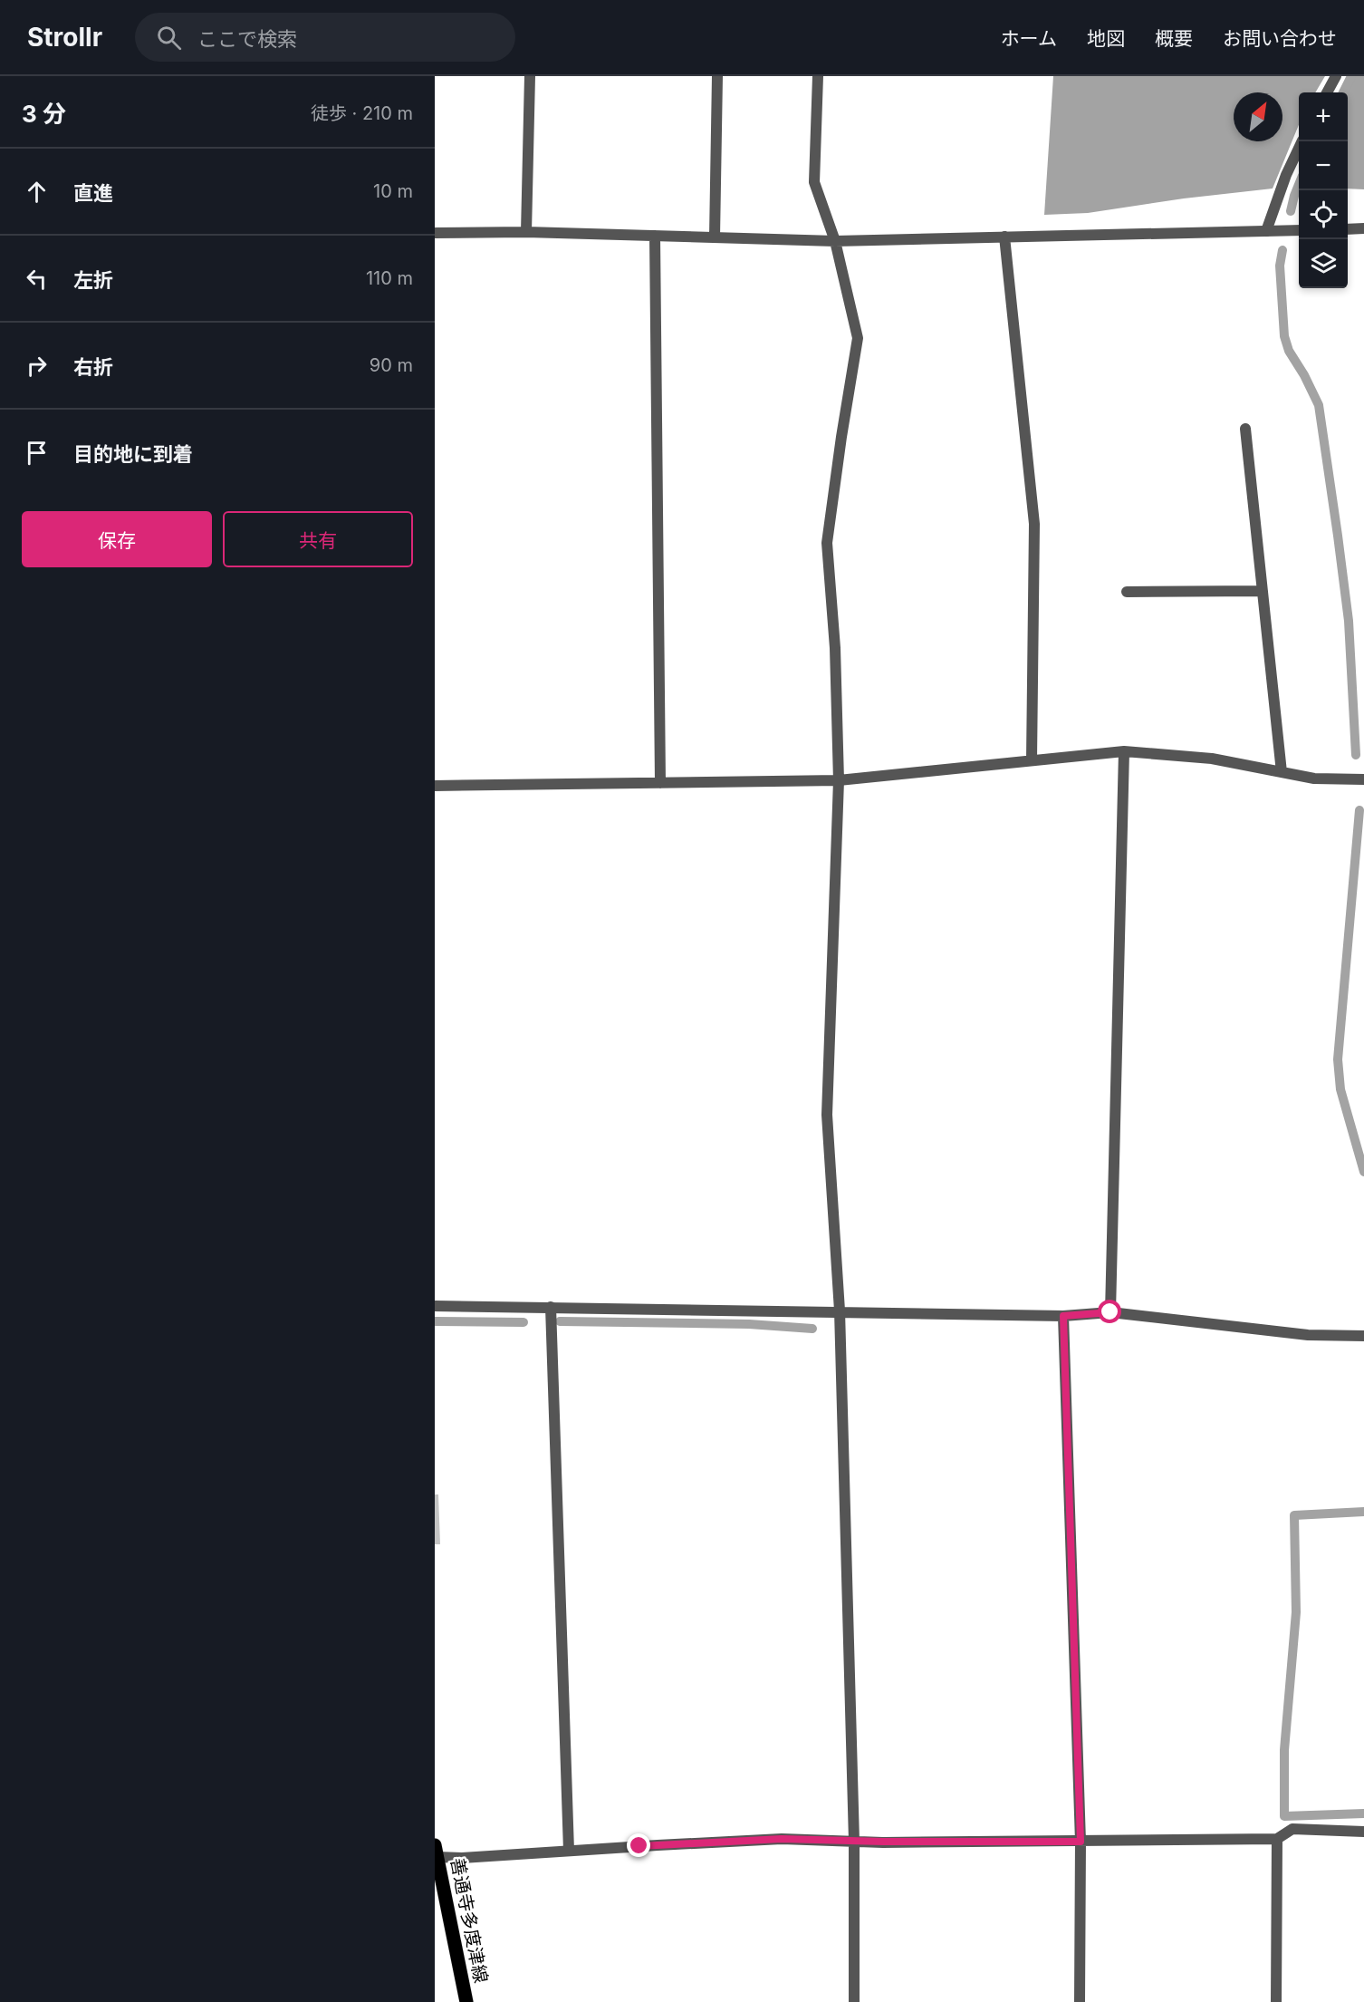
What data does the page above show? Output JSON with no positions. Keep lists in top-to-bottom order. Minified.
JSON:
{"streets":{"main road":["善通寺多度津線"]},"north":"top right","page":{"header":"Strollr","search":"ここで検索","nav":["ホーム","地図","概要","お問い合わせ"],"heading":["3 分","徒歩 · 210 m"],"map_buttons":["+","−"],"list":[["直進","10 m"],["左折","110 m"],["右折","90 m"],"目的地に到着"],"buttons":["保存","共有"]}}
